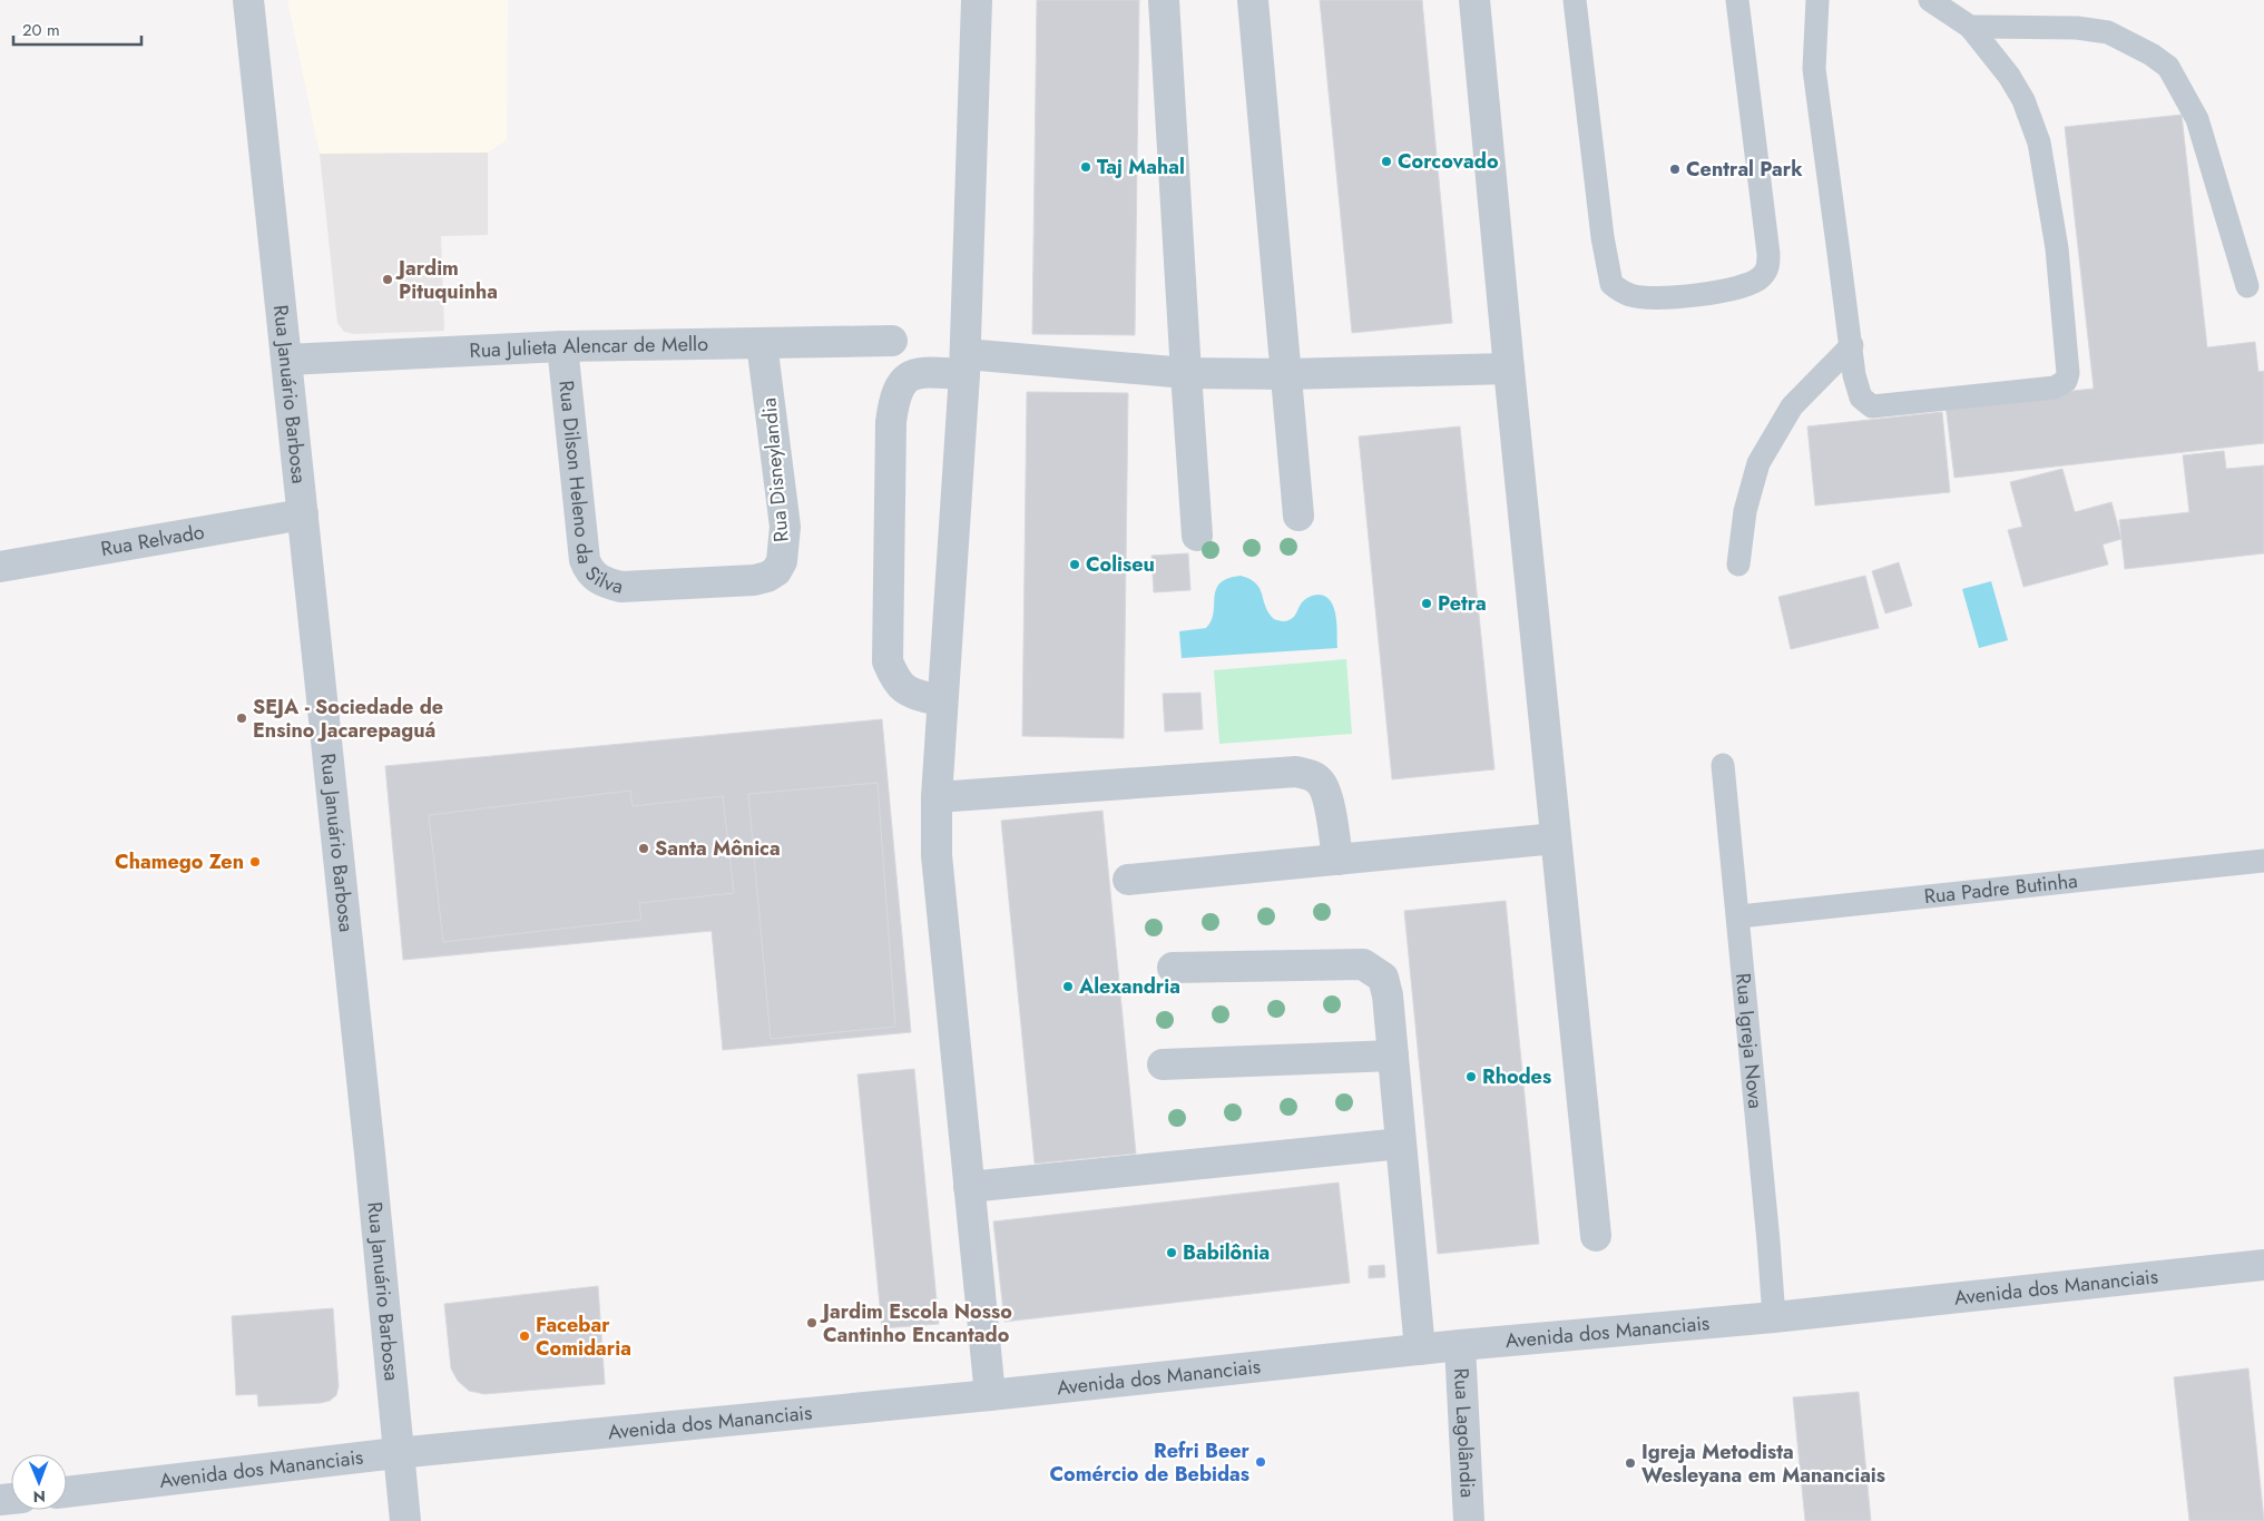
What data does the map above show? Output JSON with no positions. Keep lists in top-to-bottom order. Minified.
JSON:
{"streets":{"street":["Rua Julieta Alencar de Mello","Rua Januário Barbosa","Rua Disneylandia","Rua Dilson Heleno da Silva","Rua Relvado","Avenida dos Mananciais","Rua Lagolândia"],"lane":["Rua Padre Butinha","Rua Igreja Nova"]},"crossings":[["Rua Julieta Alencar de Mello","Rua Januário Barbosa"],["Rua Julieta Alencar de Mello","Rua Disneylandia"],["Rua Julieta Alencar de Mello","Rua Dilson Heleno da Silva"],["Rua Januário Barbosa","Rua Relvado"],["Rua Januário Barbosa","Avenida dos Mananciais"],["Rua Disneylandia","Rua Dilson Heleno da Silva"],["Rua Padre Butinha","Rua Igreja Nova"],["Rua Igreja Nova","Avenida dos Mananciais"],["Avenida dos Mananciais","Rua Lagolândia"]],"places":["Corcovado","Taj Mahal","Central Park","Jardim Pituquinha","Coliseu","Petra","SEJA - Sociedade de Ensino Jacarepaguá","Santa Mônica","Chamego Zen","Alexandria","Rhodes","Babilônia","Jardim Escola Nosso Cantinho Encantado","Facebar Comidaria","Refri Beer Comércio de Bebidas","Igreja Metodista Wesleyana em Mananciais"],"scale_bar":"20 m","north":"bottom"}
